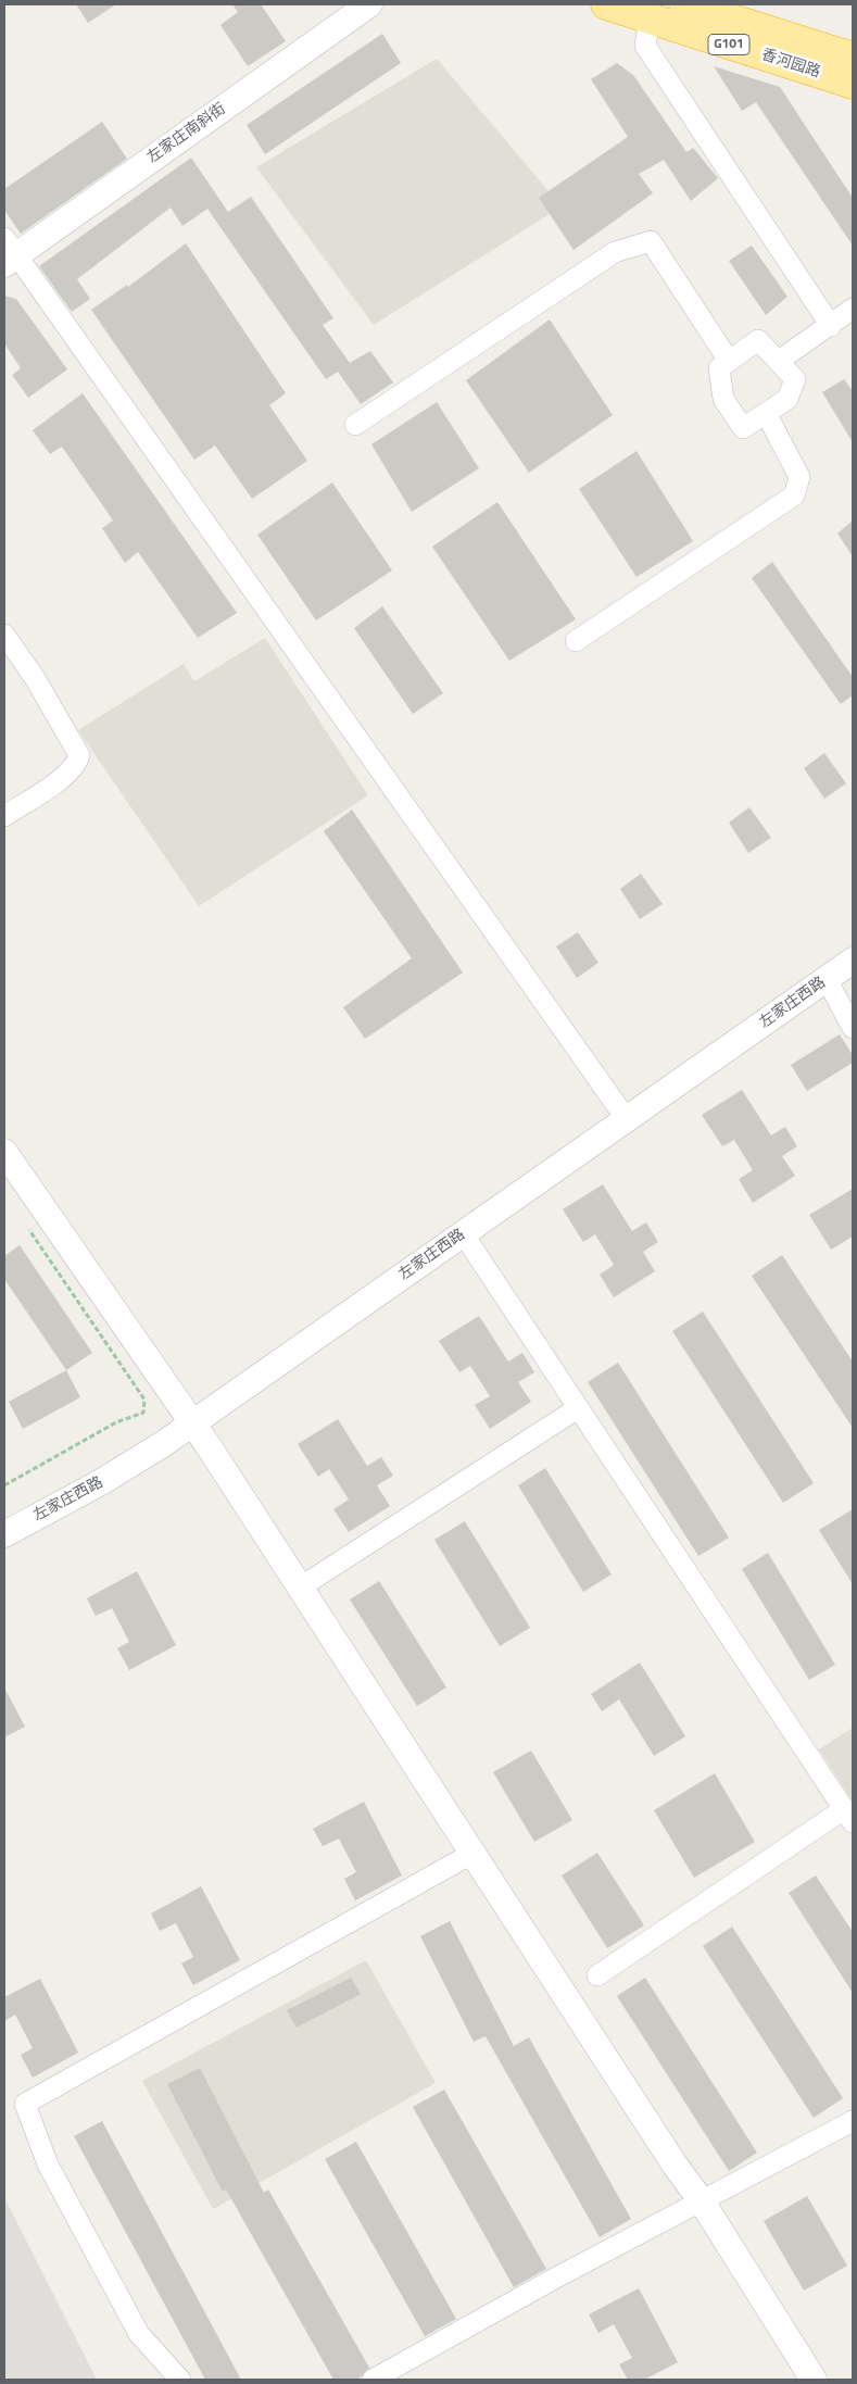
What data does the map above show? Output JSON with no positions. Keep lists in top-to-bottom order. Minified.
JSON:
{"streets":{"highway":["G101","香河园路"],"street":["左家庄南斜街","左家庄西路"]}}
